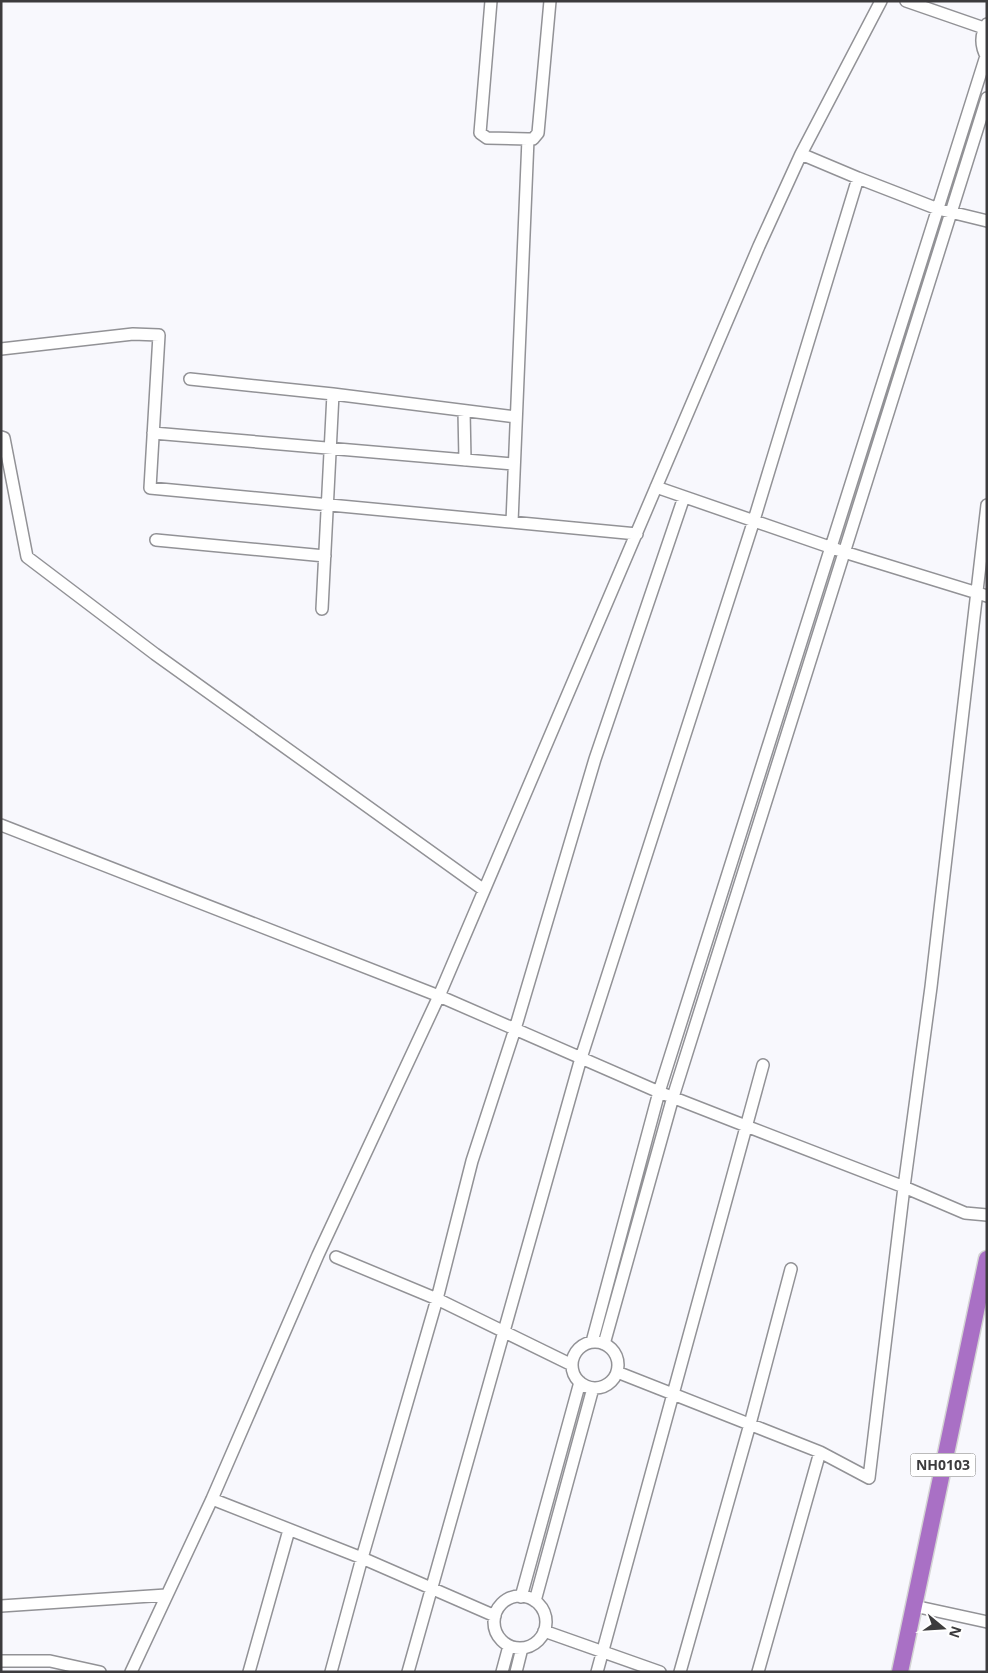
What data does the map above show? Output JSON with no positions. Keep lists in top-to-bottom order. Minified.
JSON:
{"streets":{"highway":["NH0103"]},"north":"right"}
